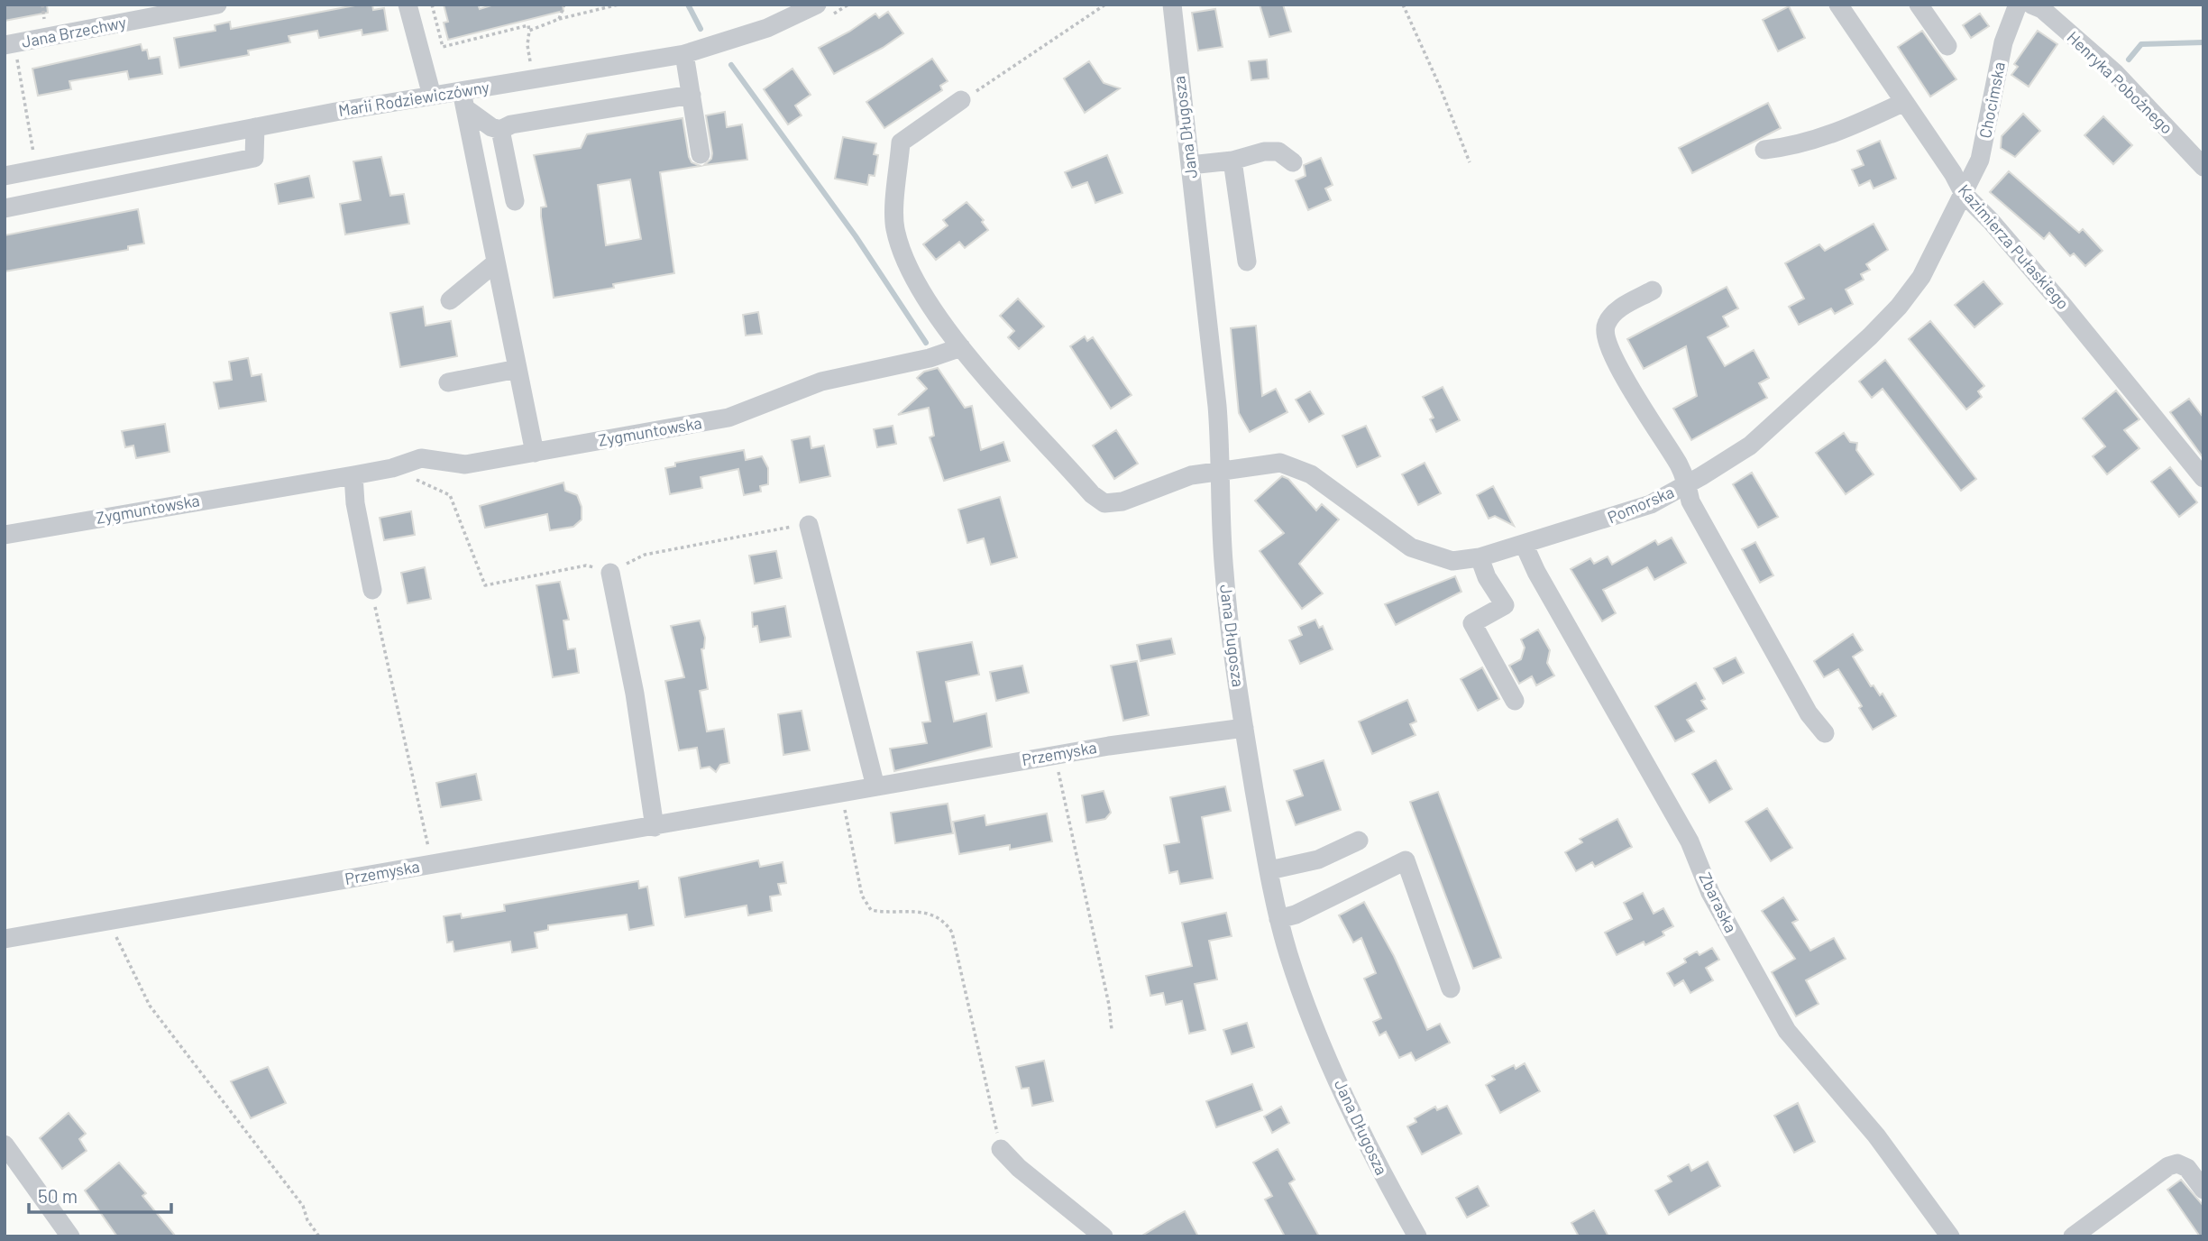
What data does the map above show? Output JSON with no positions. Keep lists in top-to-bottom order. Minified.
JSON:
{"streets":{"street":["Jana Brzechwy","Henryka Pobożnego","Marii Rodziewiczówny","Chocimska","Jana Długosza","Kazimierza Pułaskiego","Zygmuntowska","Pomorska","Przemyska","Zbaraska"]},"crossings":[["Chocimska","Kazimierza Pułaskiego"],["Chocimska","Pomorska"],["Jana Długosza","Pomorska"],["Jana Długosza","Przemyska"],["Kazimierza Pułaskiego","Pomorska"],["Pomorska","Zbaraska"]],"scale_bar":"50 m"}
